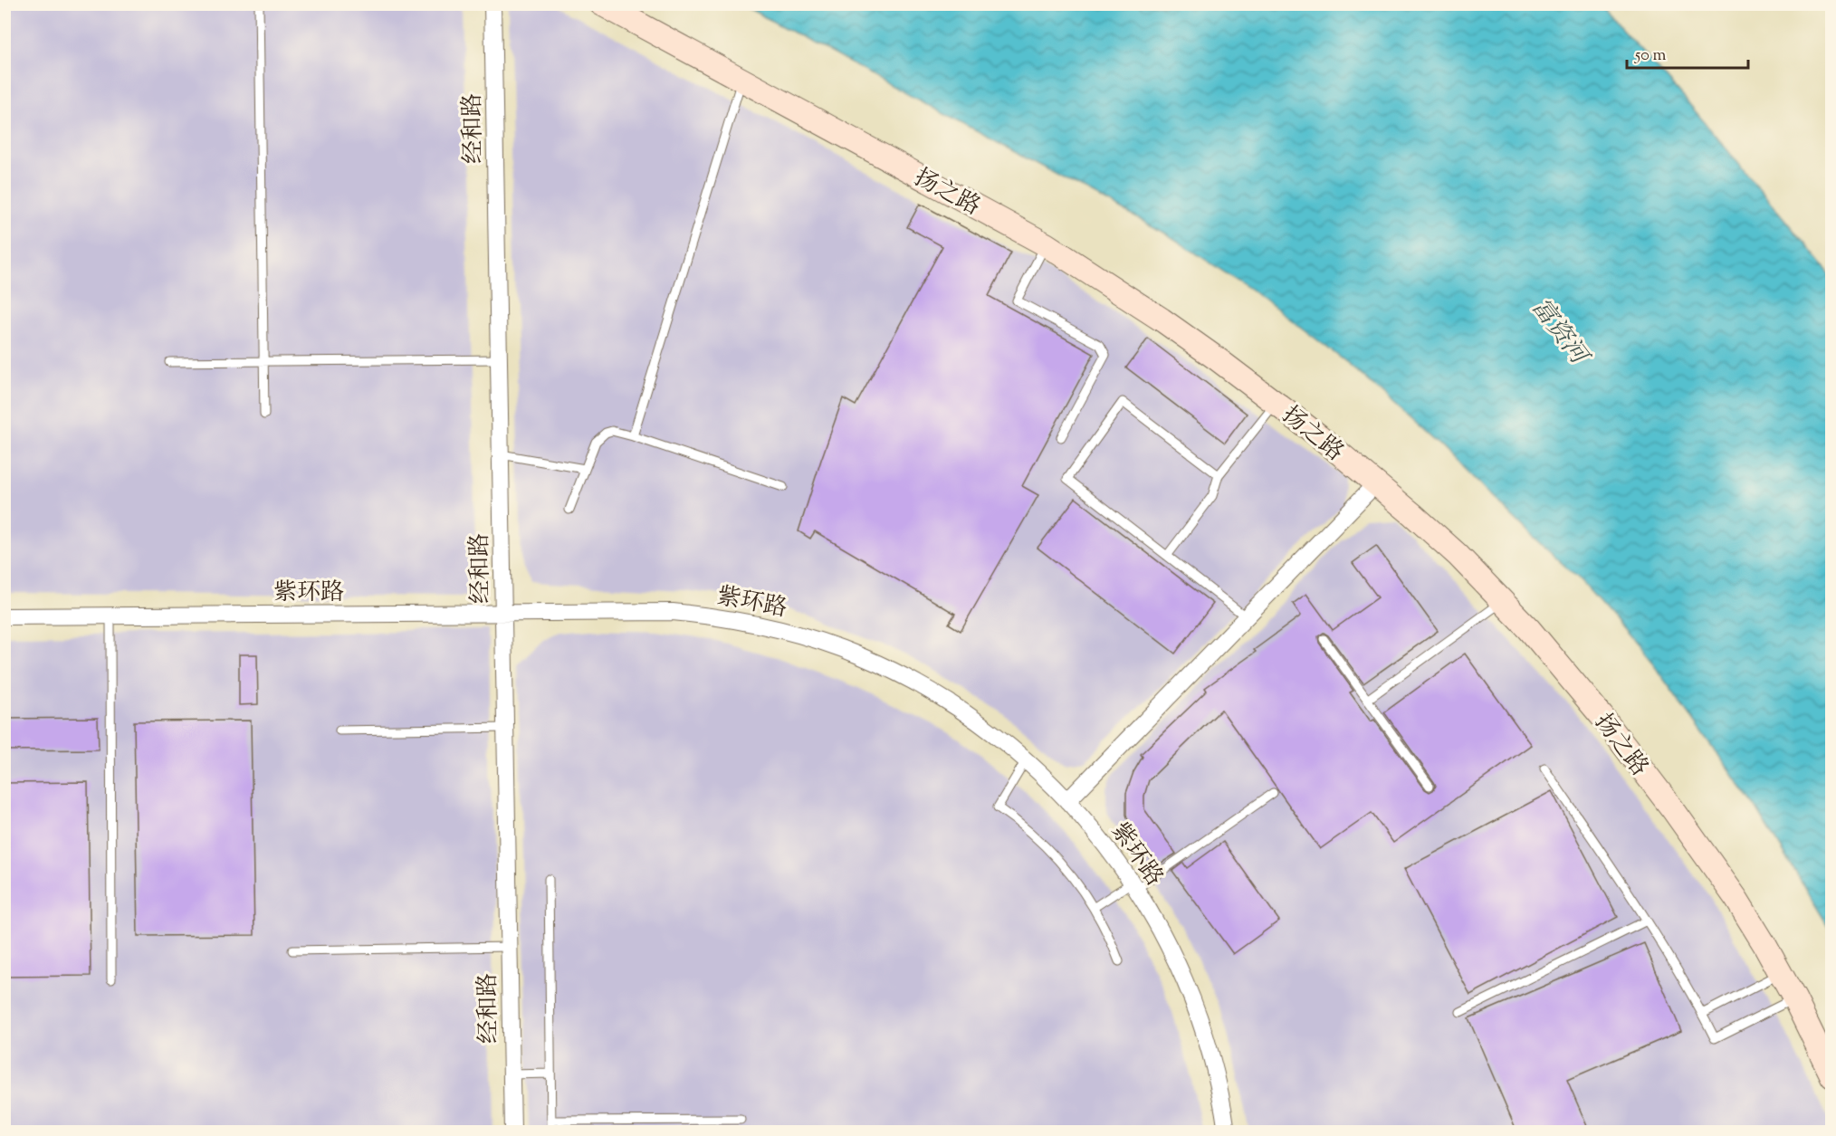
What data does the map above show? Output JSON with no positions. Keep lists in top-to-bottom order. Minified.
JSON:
{"streets":{"street":["经和路","扬之路","紫环路"]},"crossings":[["经和路","紫环路"]],"water":["富资河"],"scale_bar":"50 m"}
